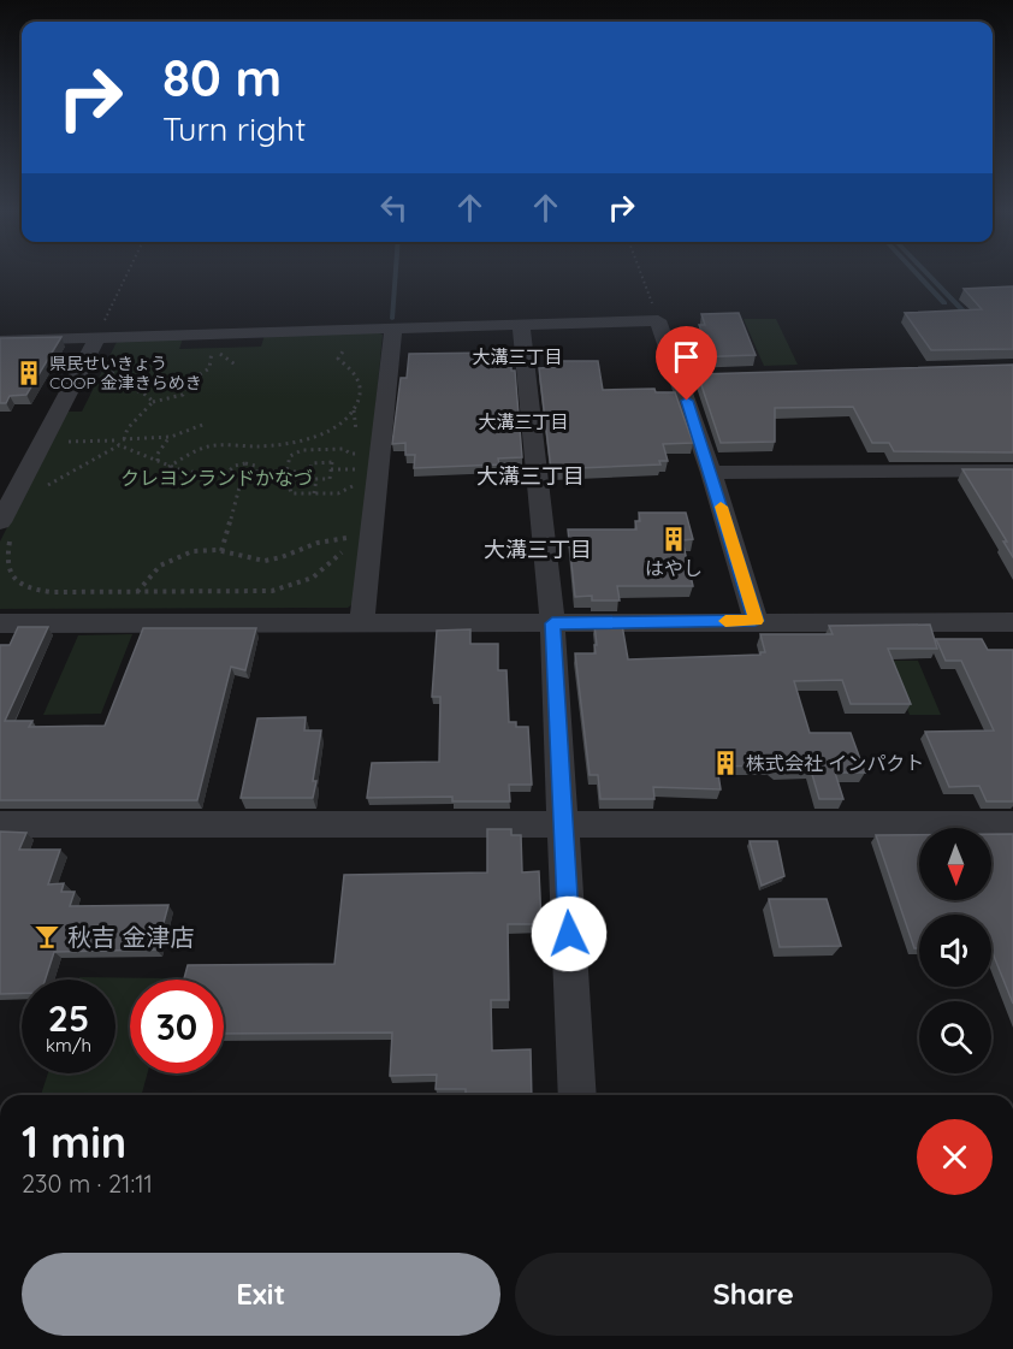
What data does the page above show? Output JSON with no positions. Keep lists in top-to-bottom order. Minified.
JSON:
{"districts":["大溝三丁目","大溝三丁目","大溝三丁目","大溝三丁目"],"parks":["クレヨンランドかなづ"],"places":{"building":["県民せいきょう COOP 金津きらめき","はやし","株式会社 インパクト"],"bar":["秋吉 金津店"]},"north":"bottom","page":{"turn":["80 m","Turn right"],"speed":"25 km/h","limit":"30","heading":["1 min","230 m · 21:11"],"buttons":["Exit","Share"]}}
